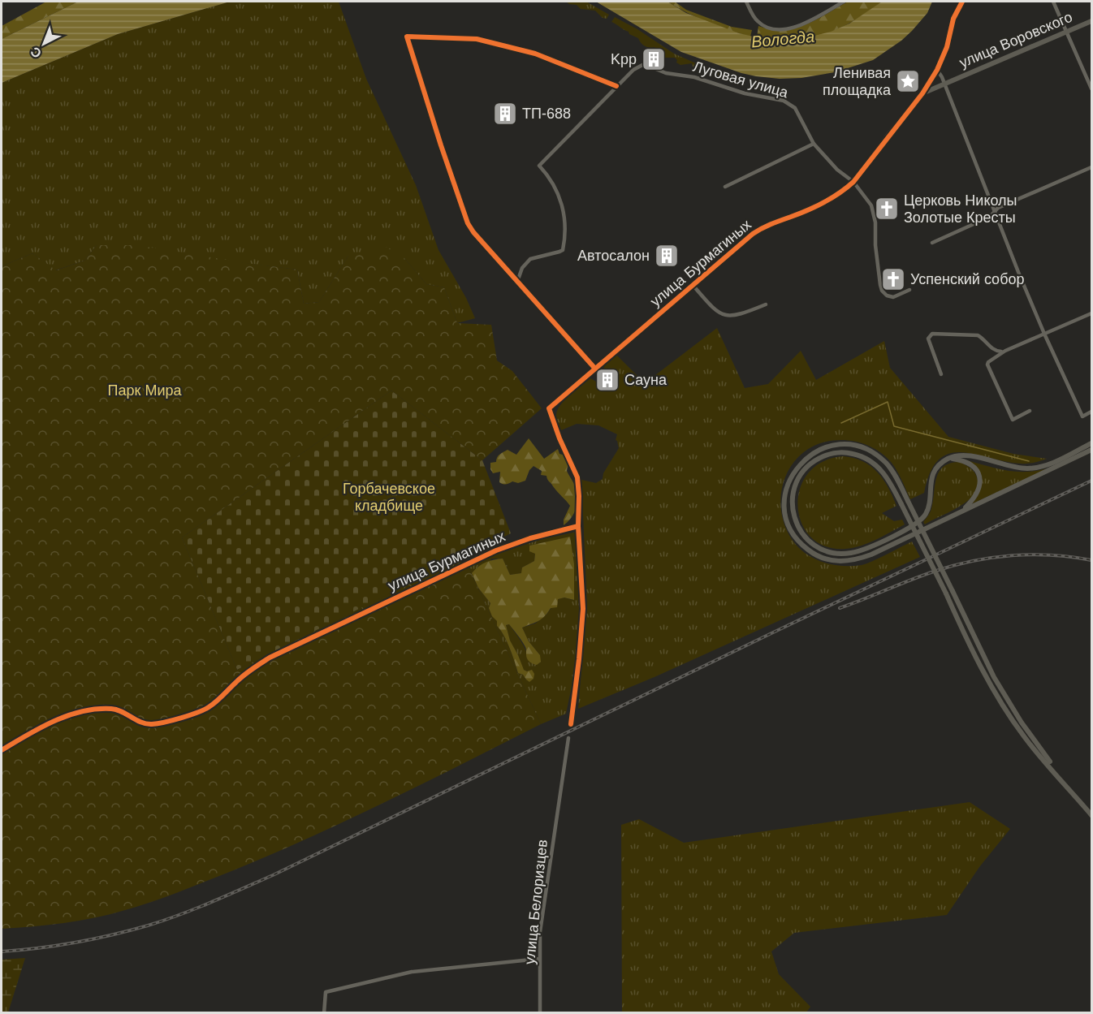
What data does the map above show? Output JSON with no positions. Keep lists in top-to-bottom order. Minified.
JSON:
{"streets":{"main road":["улица Воровского","улица Бурмагиных"],"street":["Луговая улица","улица Белоризцев"]},"crossings":[["улица Воровского","улица Бурмагиных"],["Луговая улица","улица Бурмагиных"]],"water":["Вологда"],"parks":["Парк Мира","Горбачевское кладбище"],"places":{"building":["Kpp","ТП-688","Автосалон","Сауна"],"place":["Ленивая площадка"],"church":["Церковь Николы Золотые Кресты","Успенский собор"]},"north":"bottom left"}
